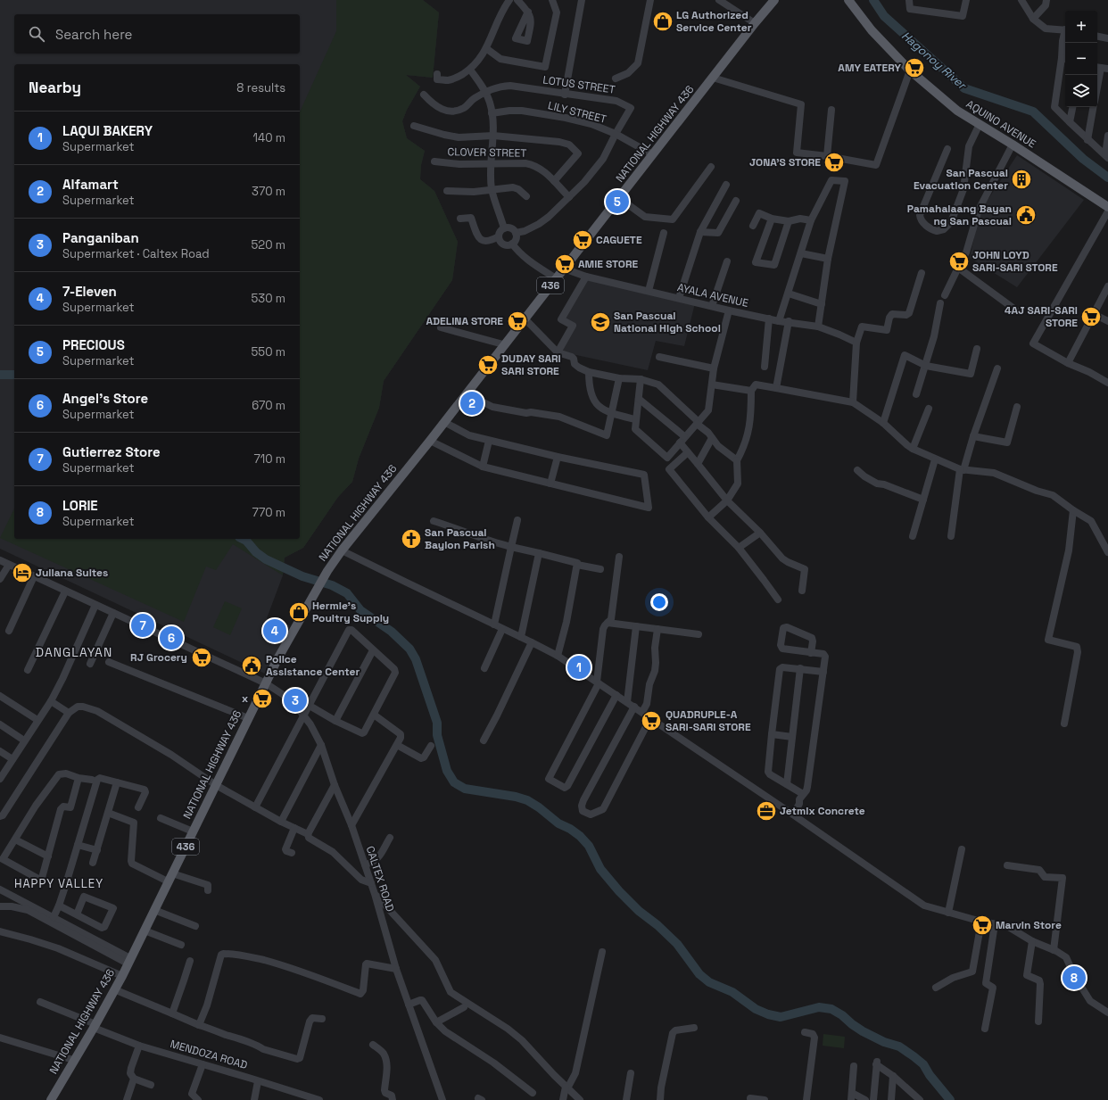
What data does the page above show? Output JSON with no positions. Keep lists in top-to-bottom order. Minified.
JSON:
{"streets":{"main road":["AQUINO AVENUE","NATIONAL HIGHWAY 436","436"],"street":["LOTUS STREET","LILY STREET","CLOVER STREET","AYALA AVENUE","CALTEX ROAD","MENDOZA ROAD"]},"crossings":[["LOTUS STREET","LILY STREET"],["LOTUS STREET","CLOVER STREET"],["LILY STREET","NATIONAL HIGHWAY 436"],["NATIONAL HIGHWAY 436","AYALA AVENUE"],["NATIONAL HIGHWAY 436","CALTEX ROAD"],["NATIONAL HIGHWAY 436","MENDOZA ROAD"]],"districts":["DANGLAYAN","HAPPY VALLEY"],"water":["Hagonoy River"],"places":{"shop":["LG Authorized Service Center","Hermie's Poultry Supply"],"supermarket":["AMY EATERY","JONA'S STORE","CAGUETE","JOHN LOYD SARI-SARI STORE","AMIE STORE","4AJ SARI-SARI STORE","ADELINA STORE","DUDAY SARI SARI STORE","RJ Grocery","x","QUADRUPLE-A SARI-SARI STORE","Marvin Store"],"building":["San Pascual Evacuation Center"],"public building":["Pamahalaang Bayan ng San Pascual","Police Assistance Center"],"school or university":["San Pascual National High School"],"church":["San Pascual Baylon Parish"],"hotel":["Juliana Suites"],"office":["Jetmix Concrete"]},"page":{"map_buttons":["+","−"],"search":"Search here","heading":["Nearby","8 results"],"list":[{"mark":"1","name":"LAQUI BAKERY","note":"Supermarket","value":"140 m"},{"mark":"2","name":"Alfamart","note":"Supermarket","value":"370 m"},{"mark":"3","name":"Panganiban","note":"Supermarket · Caltex Road","value":"520 m"},{"mark":"4","name":"7-Eleven","note":"Supermarket","value":"530 m"},{"mark":"5","name":"PRECIOUS","note":"Supermarket","value":"550 m"},{"mark":"6","name":"Angel's Store","note":"Supermarket","value":"670 m"},{"mark":"7","name":"Gutierrez Store","note":"Supermarket","value":"710 m"},{"mark":"8","name":"LORIE","note":"Supermarket","value":"770 m"}],"pins":["5","2","7","4","6","1","3","8"]}}
